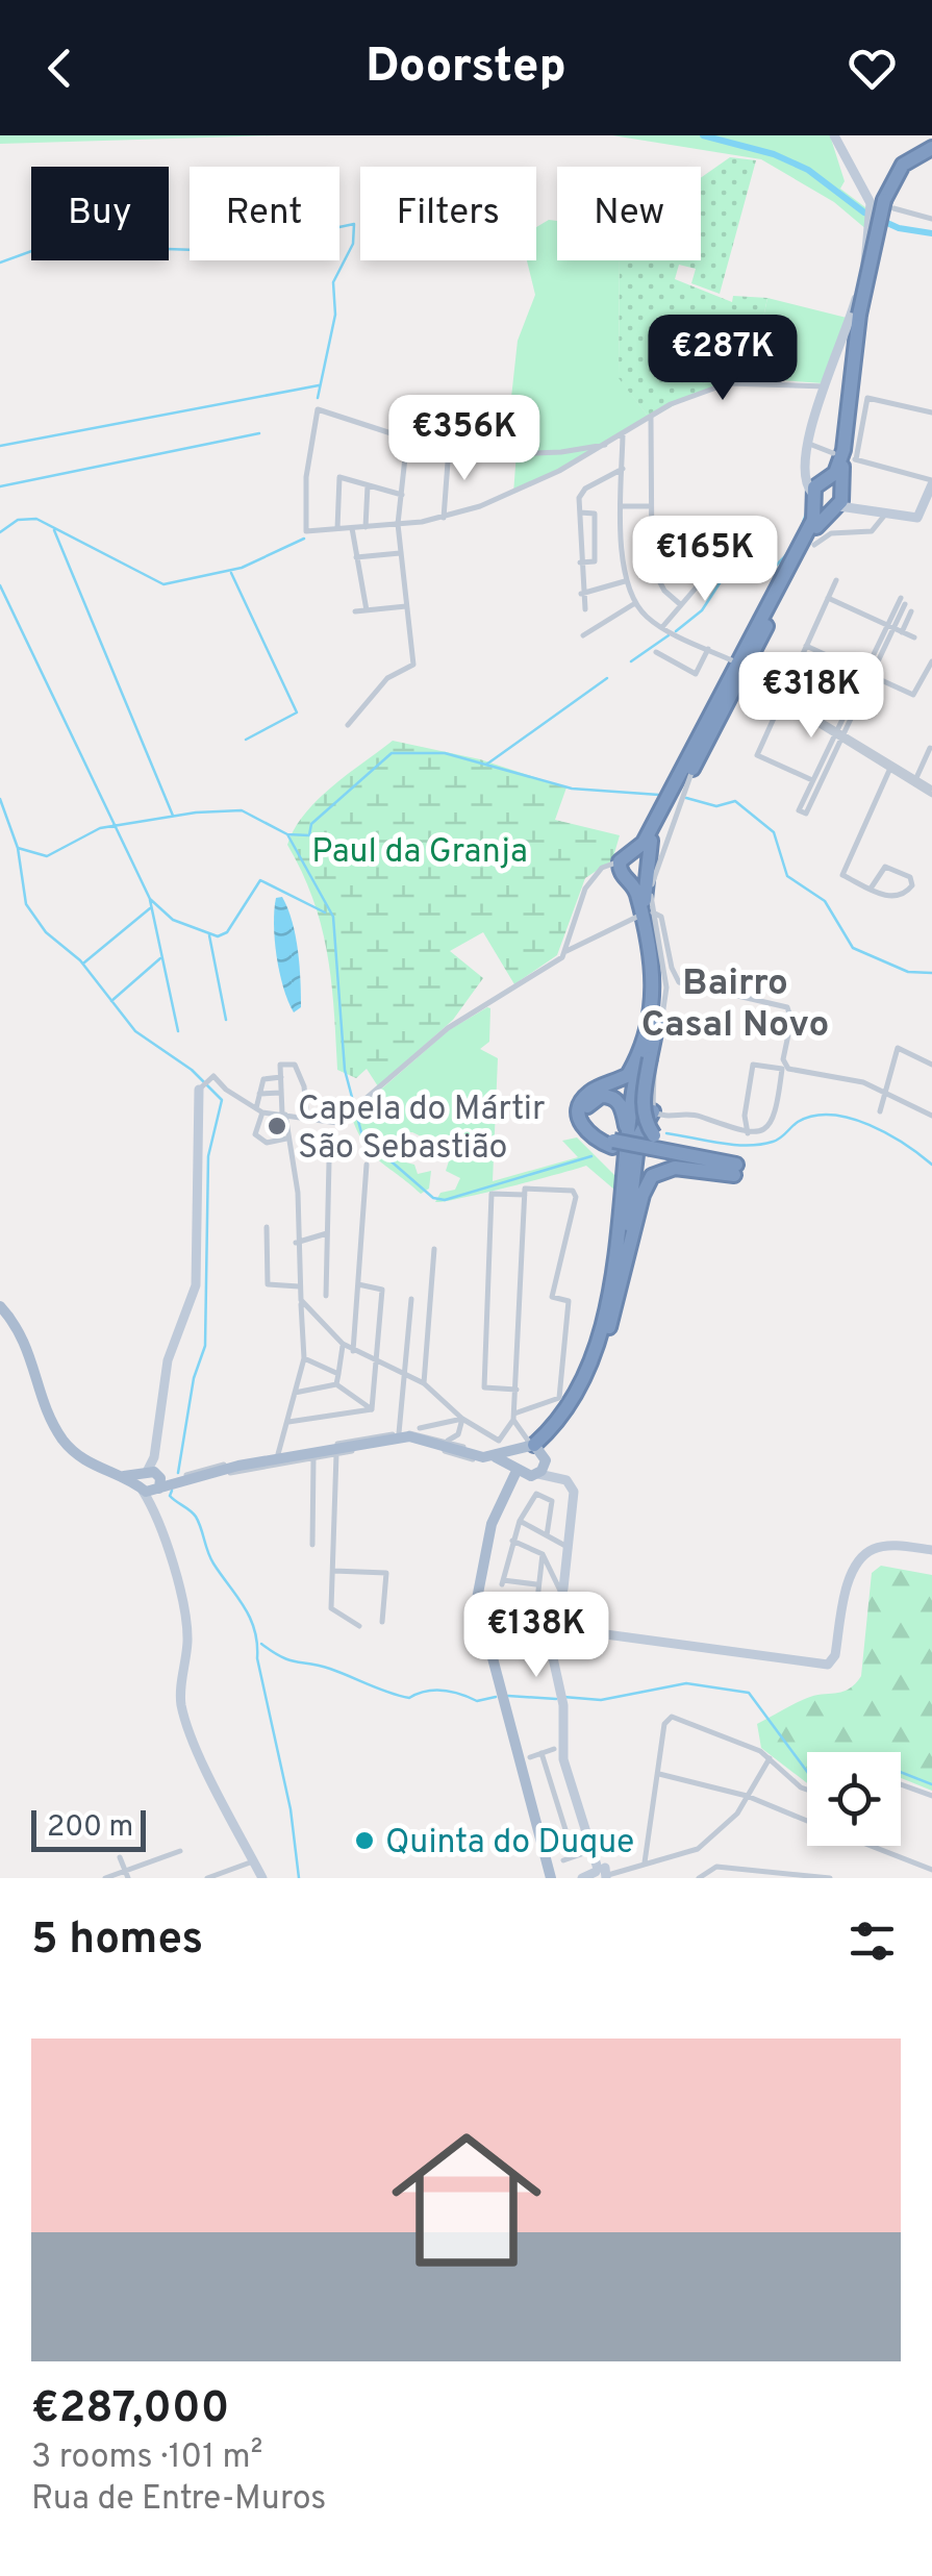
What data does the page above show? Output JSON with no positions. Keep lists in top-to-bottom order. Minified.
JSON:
{"districts":["Bairro Casal Novo"],"parks":["Paul da Granja"],"places":["Capela do Mártir São Sebastião","Quinta do Duque"],"scale_bar":"200 m","page":{"header":"Doorstep","chip":["Buy","Rent","Filters","New"],"price":["€287K","€356K","€165K","€318K","€138K"],"scale":"200 m","heading":"5 homes","list":[{"name":"€287,000","note":"3 rooms · 101 m² · Rua de Entre-Muros"}]}}
